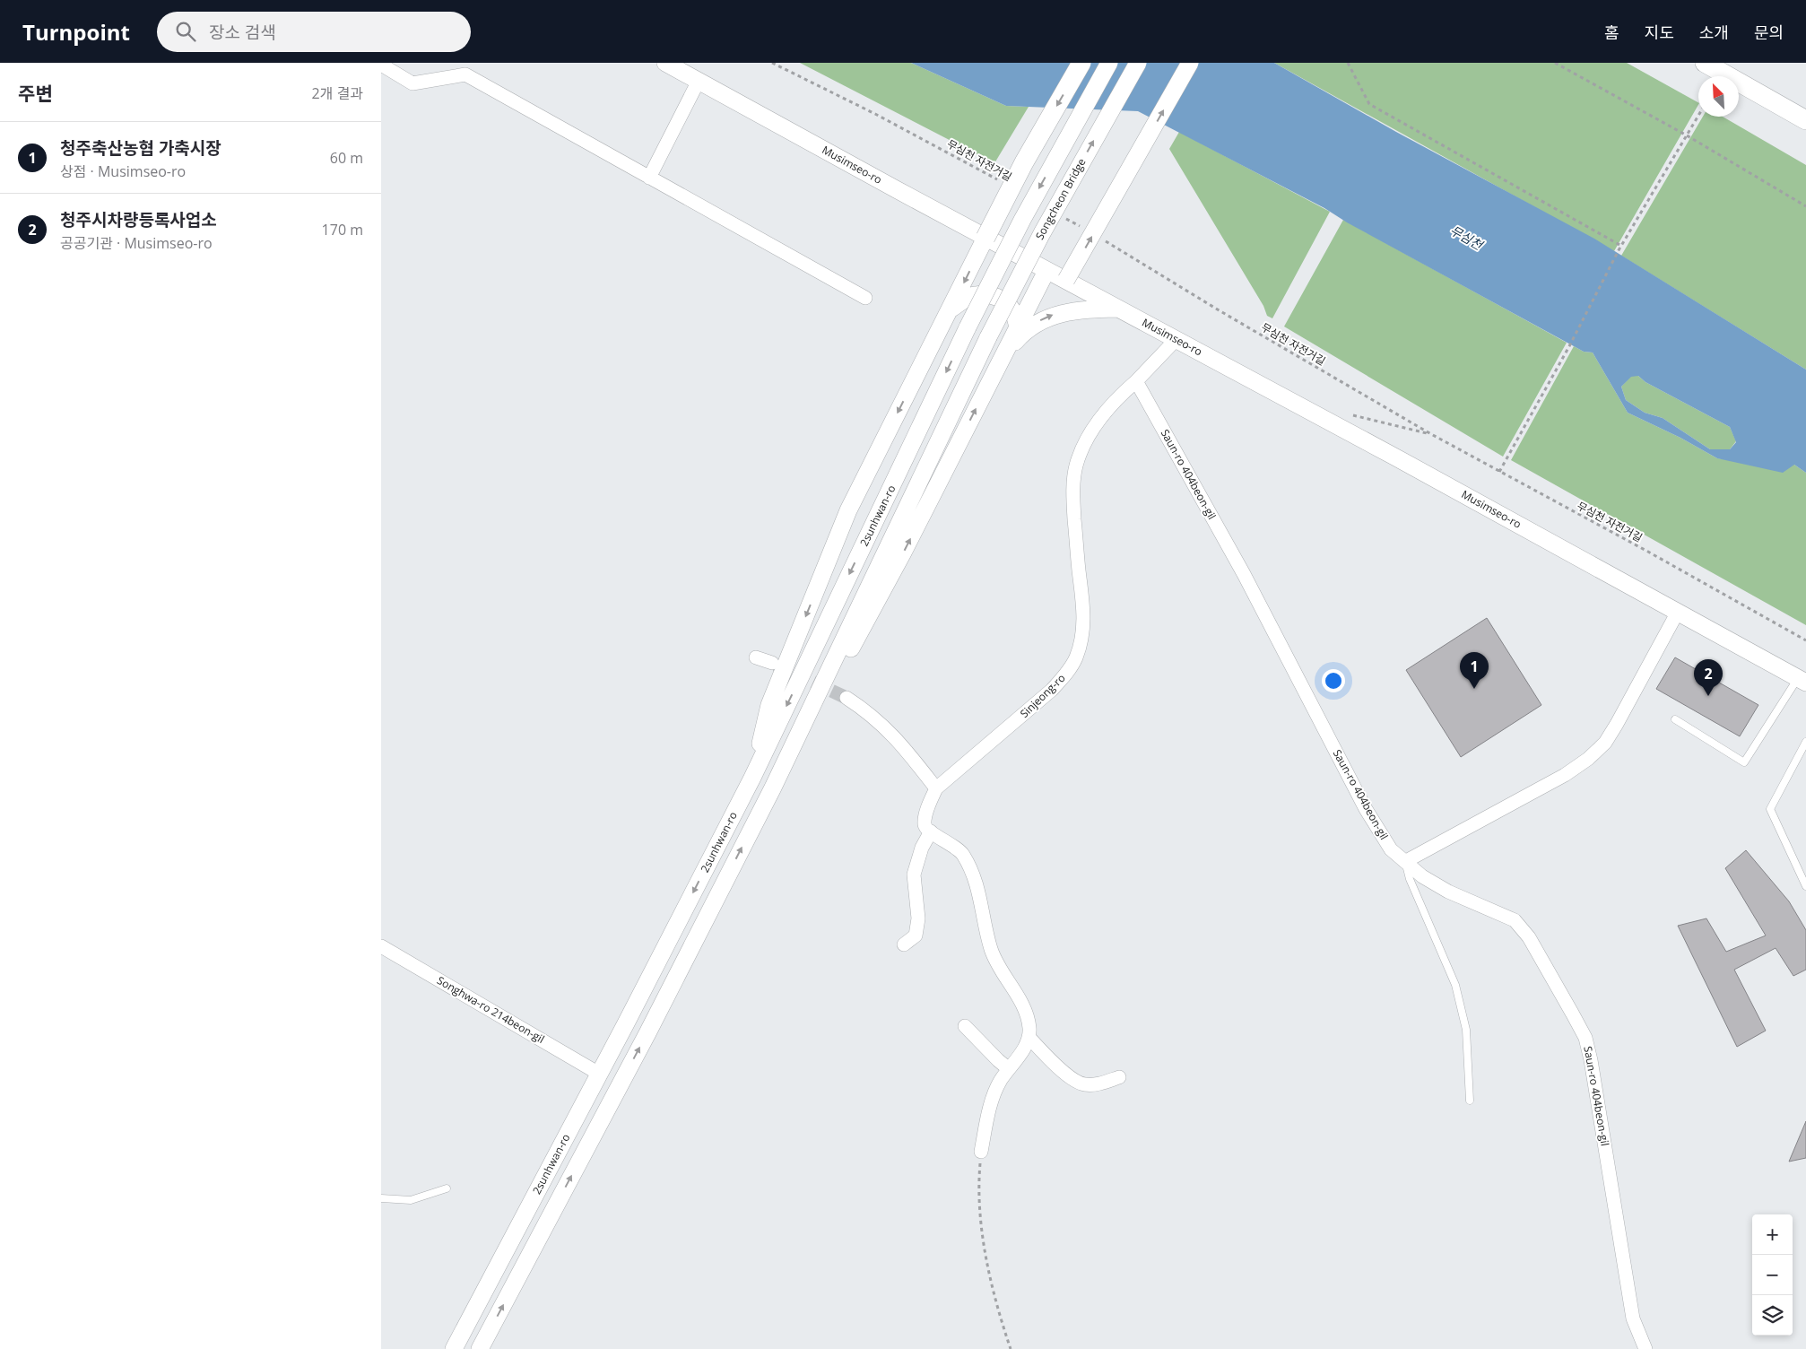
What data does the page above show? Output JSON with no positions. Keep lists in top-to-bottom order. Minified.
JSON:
{"streets":{"street":["Musimseo-ro","Songcheon Bridge","Saun-ro 404beon-gil","2sunhwan-ro","Sinjeong-ro","Songhwa-ro 214beon-gil"],"path":["무심천 자전거길"]},"crossings":[["Songcheon Bridge","2sunhwan-ro"],["Saun-ro 404beon-gil","Sinjeong-ro"],["2sunhwan-ro","Songhwa-ro 214beon-gil"]],"water":["무심천"],"north":"top left","page":{"header":"Turnpoint","search":"장소 검색","nav":["홈","지도","소개","문의"],"heading":["주변","2개 결과"],"list":[{"mark":"1","name":"청주축산농협 가축시장","note":"상점 · Musimseo-ro","value":"60 m"},{"mark":"2","name":"청주시차량등록사업소","note":"공공기관 · Musimseo-ro","value":"170 m"}],"pins":["1","2"],"map_buttons":["+","−"]}}
